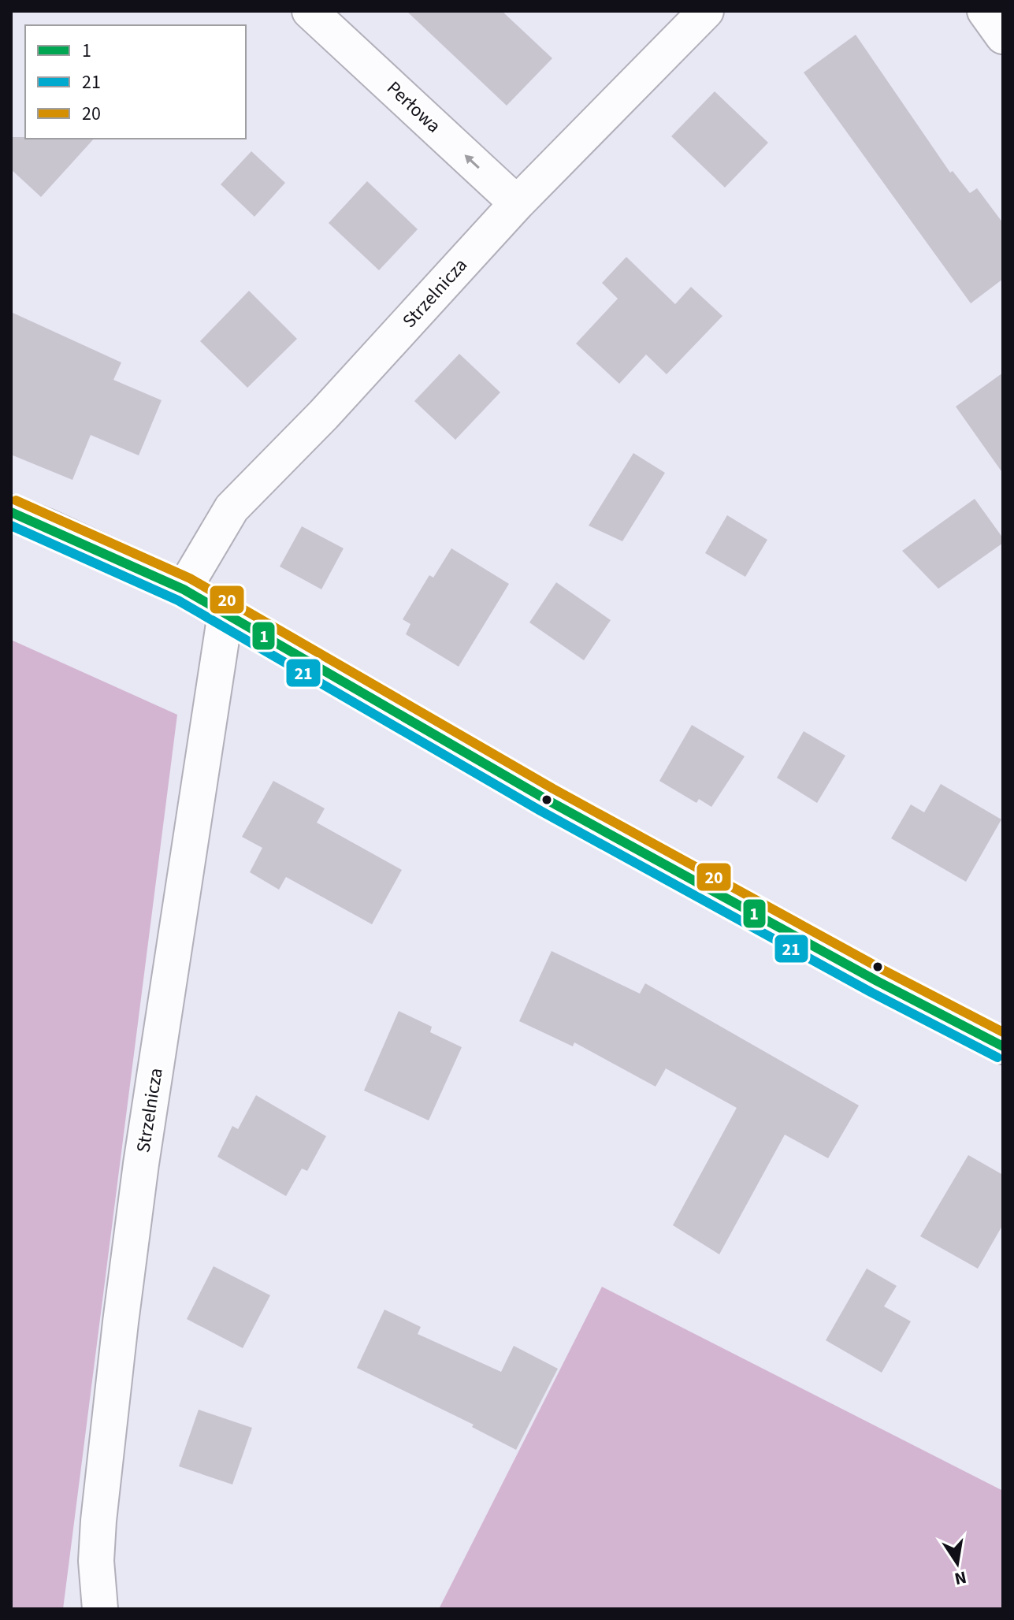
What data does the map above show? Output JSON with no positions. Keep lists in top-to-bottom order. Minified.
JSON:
{"streets":{"street":["Perłowa","Strzelnicza"]},"crossings":[["Perłowa","Strzelnicza"]],"one_way":["Perłowa"],"lines":["transit line 20","transit line 1","transit line 21"],"legend":["1","21","20"],"north":"bottom"}
